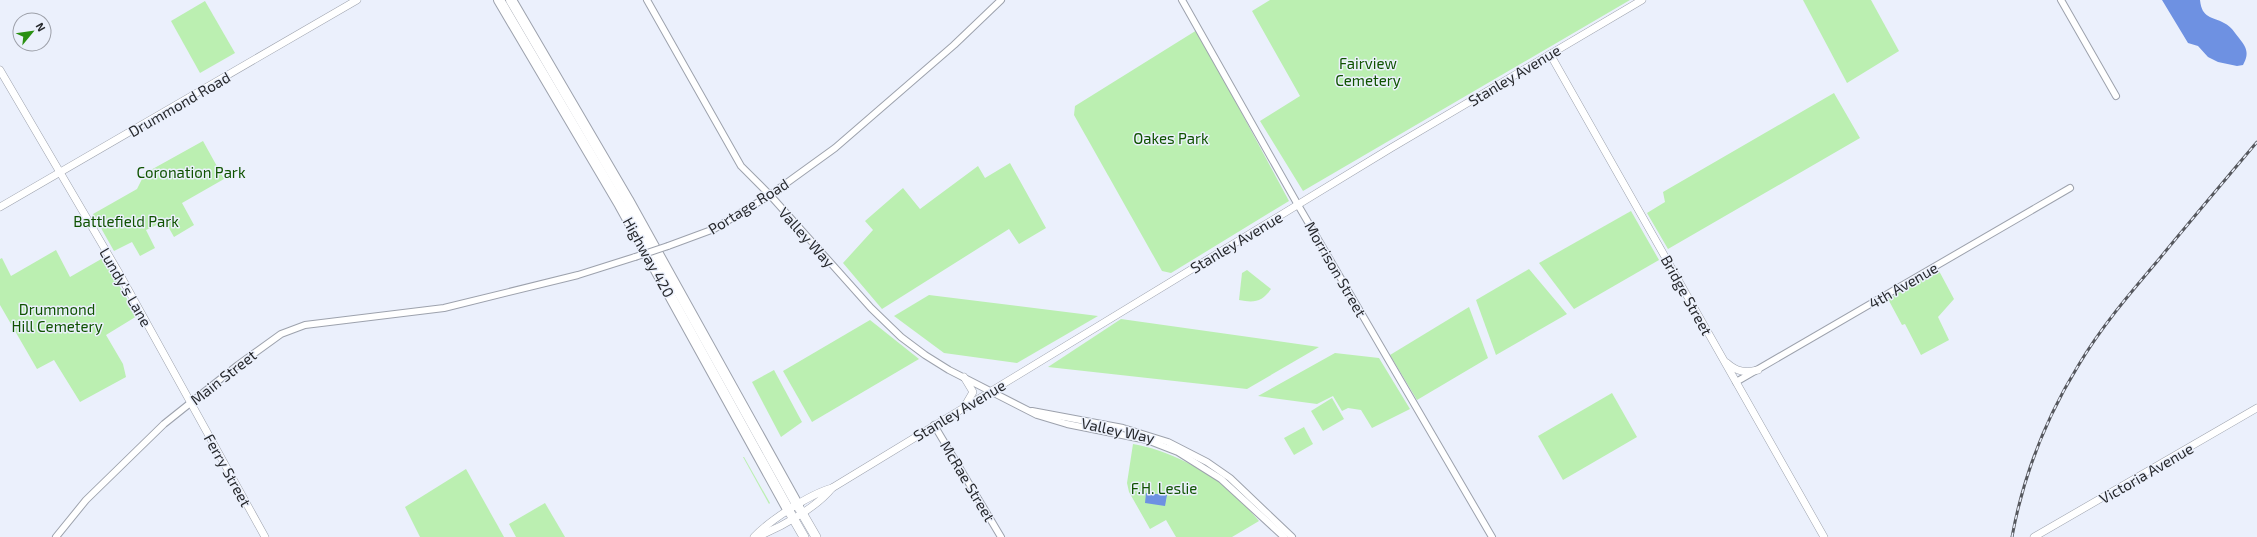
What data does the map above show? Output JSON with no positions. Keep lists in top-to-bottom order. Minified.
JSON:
{"streets":{"highway":["Highway 420"],"main road":["Stanley Avenue","Drummond Road","Lundy's Lane","Bridge Street","Ferry Street","Victoria Avenue"],"street":["Portage Road","Valley Way","Morrison Street","4th Avenue","Main Street","McRae Street"]},"crossings":[["Stanley Avenue","Valley Way"],["Stanley Avenue","Highway 420"],["Stanley Avenue","Morrison Street"],["Stanley Avenue","Bridge Street"],["Stanley Avenue","McRae Street"],["Drummond Road","Lundy's Lane"],["Portage Road","Valley Way"],["Portage Road","Main Street"],["4th Avenue","Bridge Street"],["Lundy's Lane","Main Street"],["Lundy's Lane","Ferry Street"],["Main Street","Ferry Street"]],"parks":["Fairview Cemetery","Oakes Park","Coronation Park","Battlefield Park","Drummond Hill Cemetery","F.H. Leslie"],"north":"top right"}
